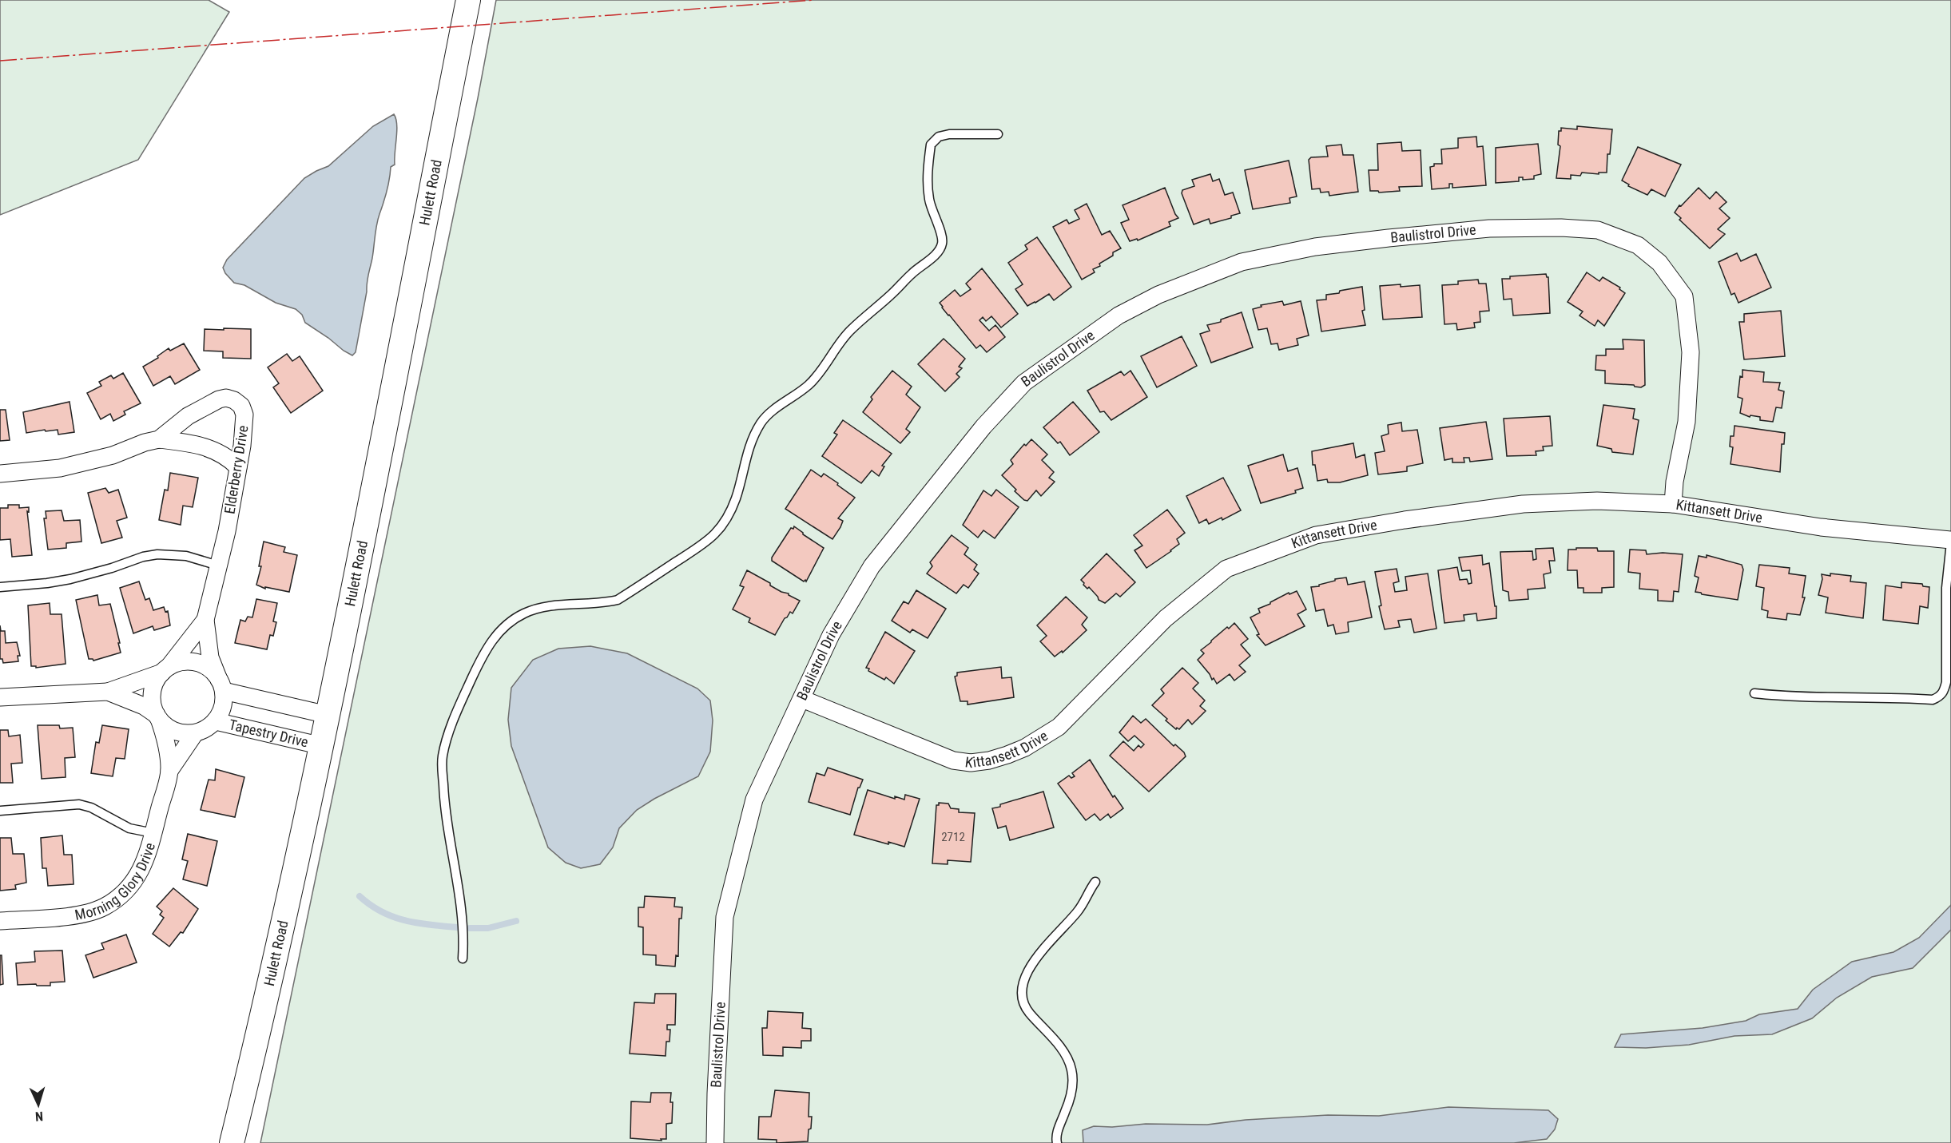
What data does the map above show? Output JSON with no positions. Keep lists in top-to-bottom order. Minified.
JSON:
{"streets":{"street":["Hulett Road","Baulistrol Drive","Elderberry Drive","Kittansett Drive","Tapestry Drive","Morning Glory Drive"]},"crossings":[["Hulett Road","Tapestry Drive"],["Baulistrol Drive","Kittansett Drive"],["Elderberry Drive","Tapestry Drive"],["Elderberry Drive","Morning Glory Drive"],["Tapestry Drive","Morning Glory Drive"]],"house_numbers":["2712"],"north":"bottom"}
